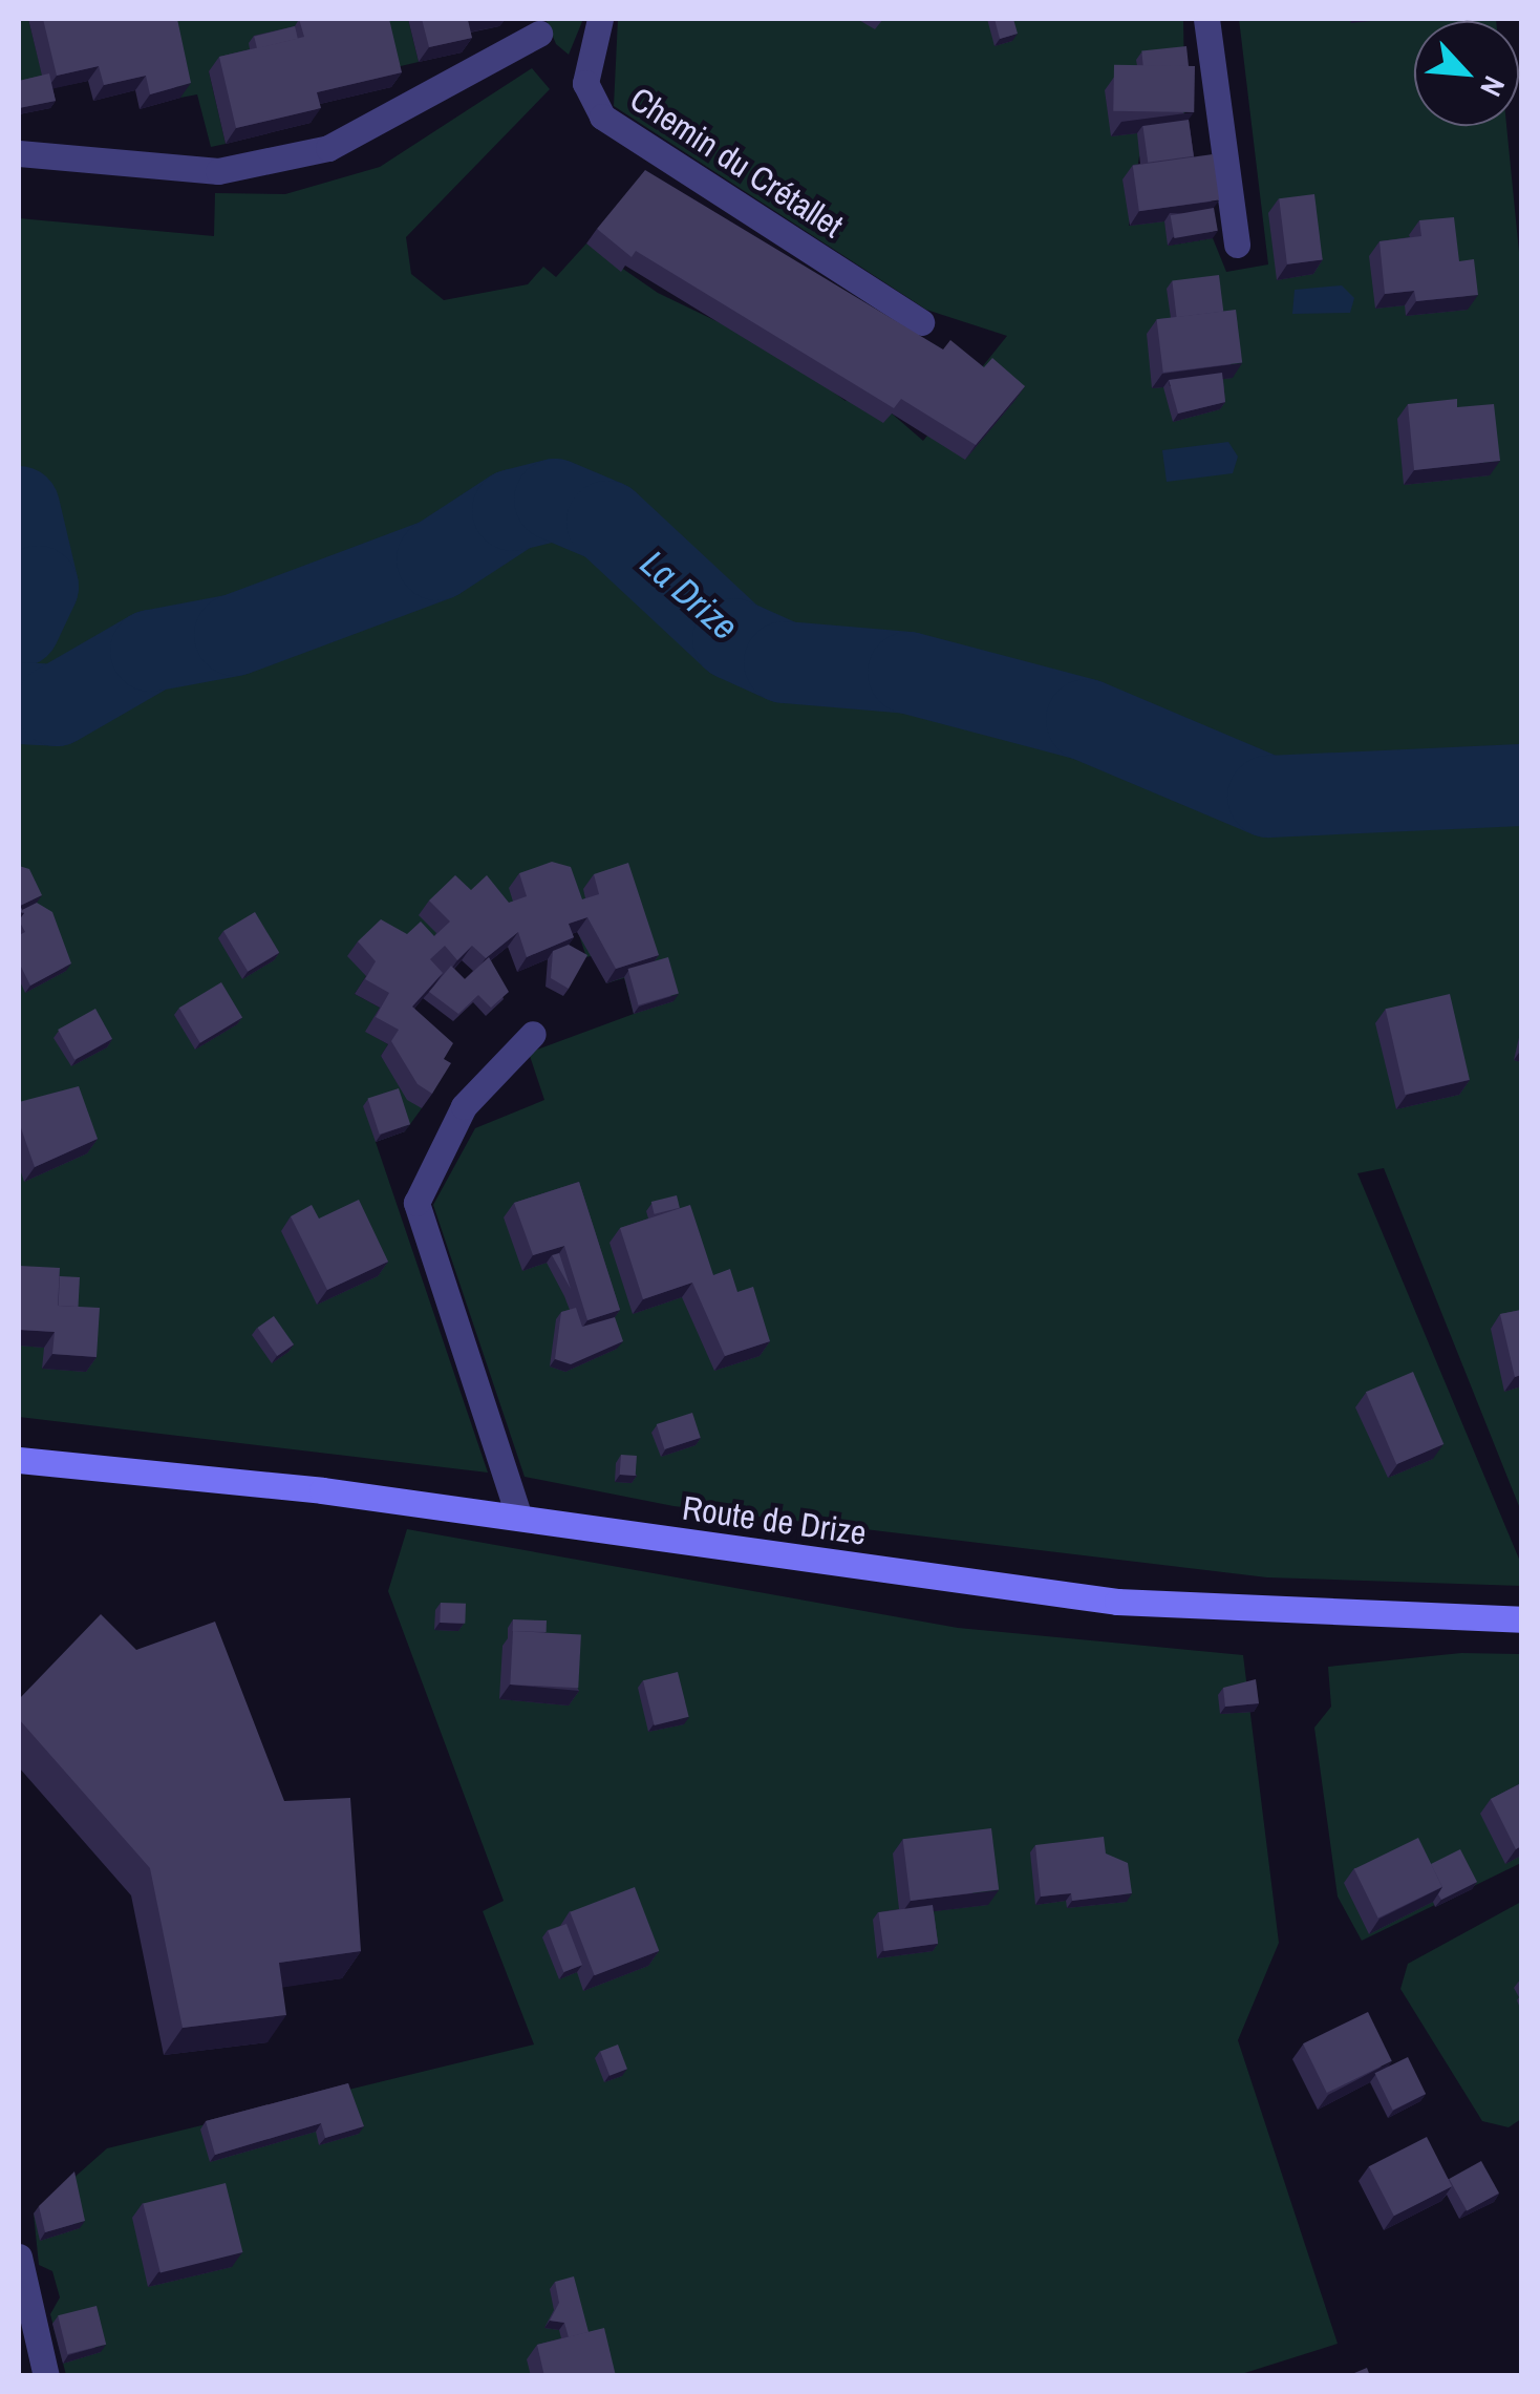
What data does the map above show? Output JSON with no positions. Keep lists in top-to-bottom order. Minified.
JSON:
{"streets":{"main road":["Route de Drize"],"street":["Chemin du Crétallet"]},"water":["La Drize"],"north":"bottom right"}
